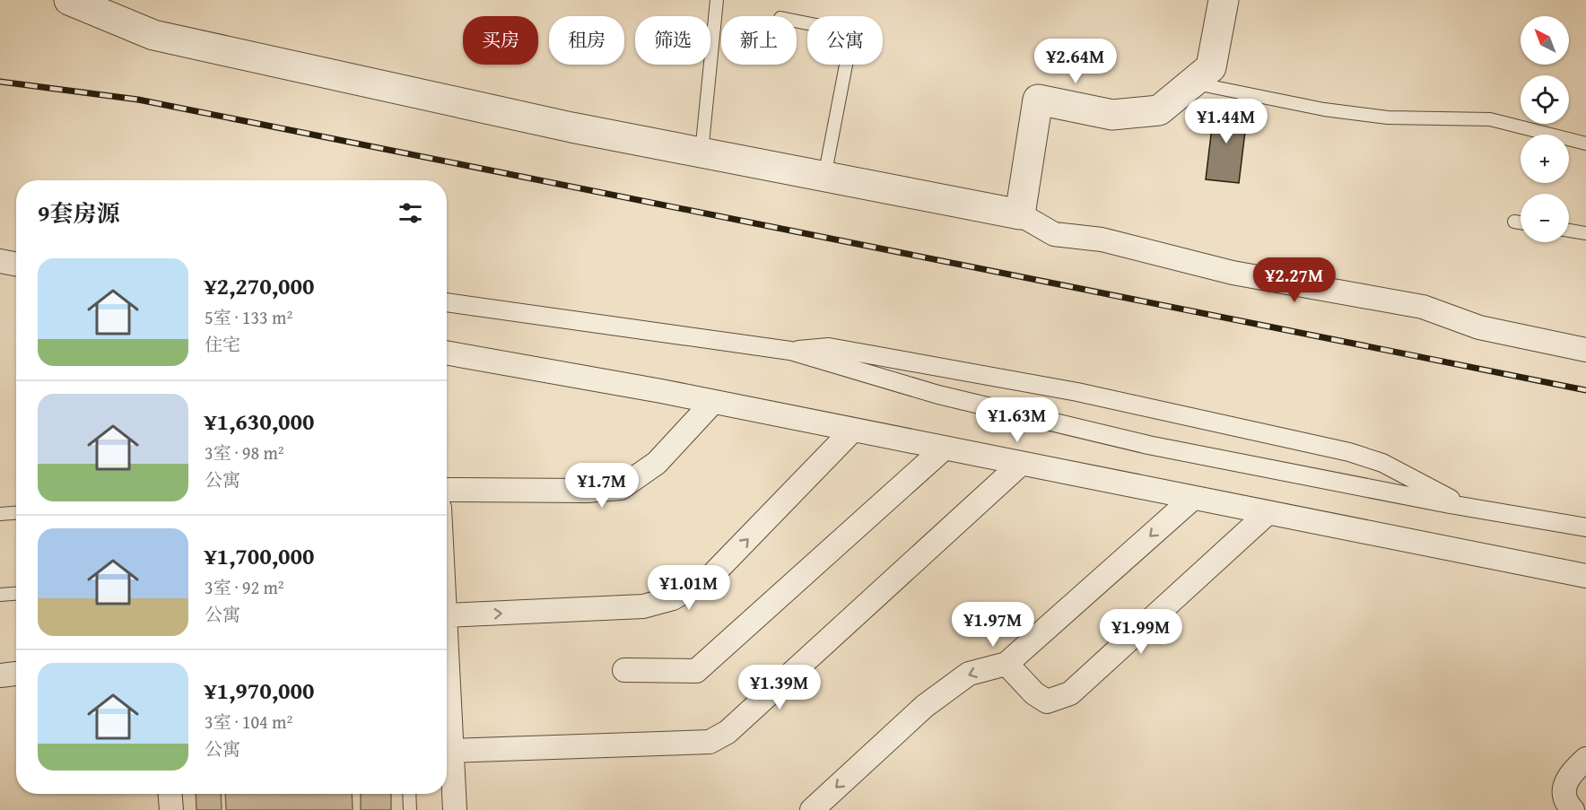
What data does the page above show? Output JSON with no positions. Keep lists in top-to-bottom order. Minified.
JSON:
{"north":"top left","page":{"map_buttons":["+","−"],"chip":["买房","租房","筛选","新上","公寓"],"price":["¥2.64M","¥1.44M","¥2.27M","¥1.63M","¥1.7M","¥1.01M","¥1.97M","¥1.99M","¥1.39M"],"heading":"9套房源","list":[{"name":"¥2,270,000","note":"5室 · 133 m² · 住宅"},{"name":"¥1,630,000","note":"3室 · 98 m² · 公寓"},{"name":"¥1,700,000","note":"3室 · 92 m² · 公寓"},{"name":"¥1,970,000","note":"3室 · 104 m² · 公寓"}]}}
